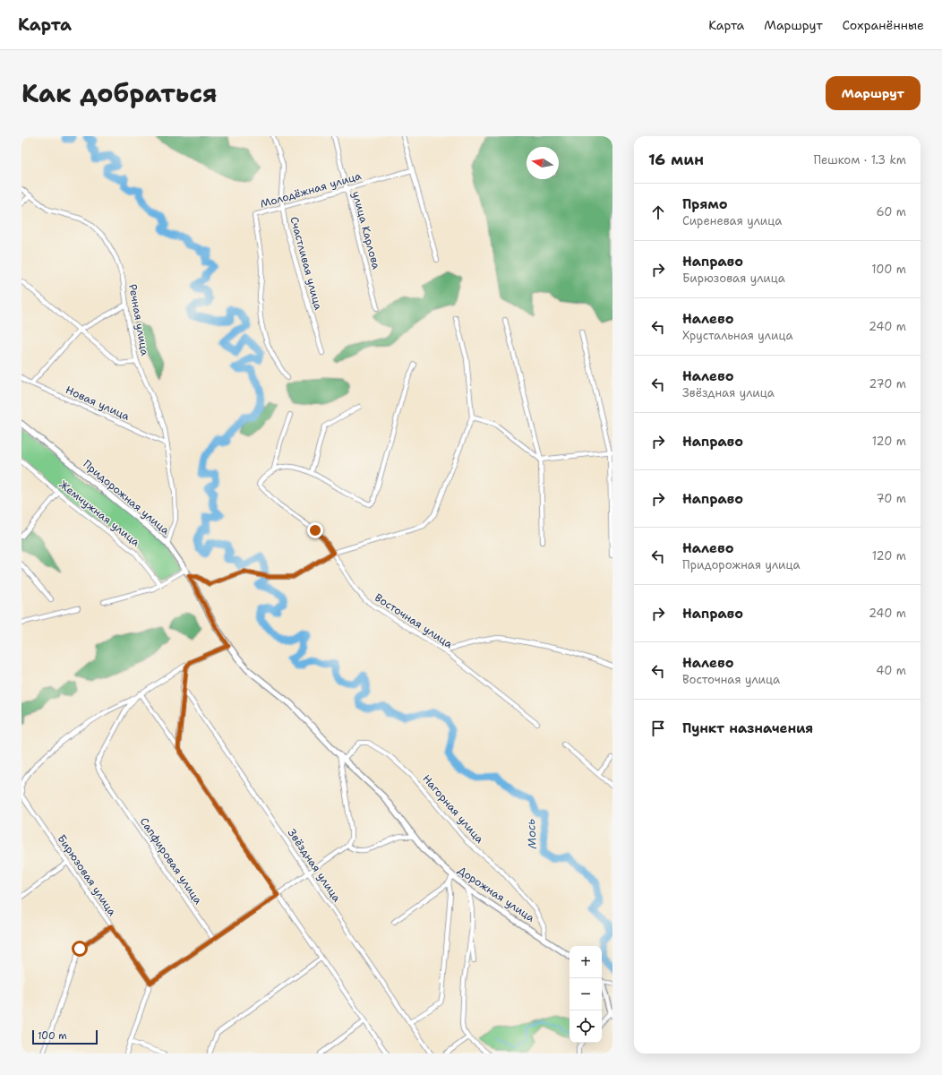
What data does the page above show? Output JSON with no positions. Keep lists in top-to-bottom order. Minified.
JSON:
{"streets":{"street":["Молодёжная улица","улица Карлова","Счастливая улица","Речная улица","Новая улица","Придорожная улица","Жемчужная улица","Восточная улица","Нагорная улица","Сапфировая улица","Звёздная улица","Бирюзовая улица","Дорожная улица"]},"crossings":[["Молодёжная улица","улица Карлова"],["Молодёжная улица","Счастливая улица"],["Речная улица","Новая улица"],["Речная улица","Придорожная улица"],["Придорожная улица","Нагорная улица"],["Придорожная улица","Дорожная улица"],["Нагорная улица","Дорожная улица"]],"water":["Мось"],"scale_bar":"100 m","north":"left","page":{"header":"Карта","nav":["Карта","Маршрут","Сохранённые"],"title":"Как добраться","buttons":"Маршрут","heading":["16 мин","Пешком · 1.3 km"],"list":[["Прямо","Сиреневая улица","60 m"],["Направо","Бирюзовая улица","100 m"],["Налево","Хрустальная улица","240 m"],["Налево","Звёздная улица","270 m"],["Направо","120 m"],["Направо","70 m"],["Налево","Придорожная улица","120 m"],["Направо","240 m"],["Налево","Восточная улица","40 m"],"Пункт назначения"],"map_buttons":["+","−"],"scale":"100 m"}}
